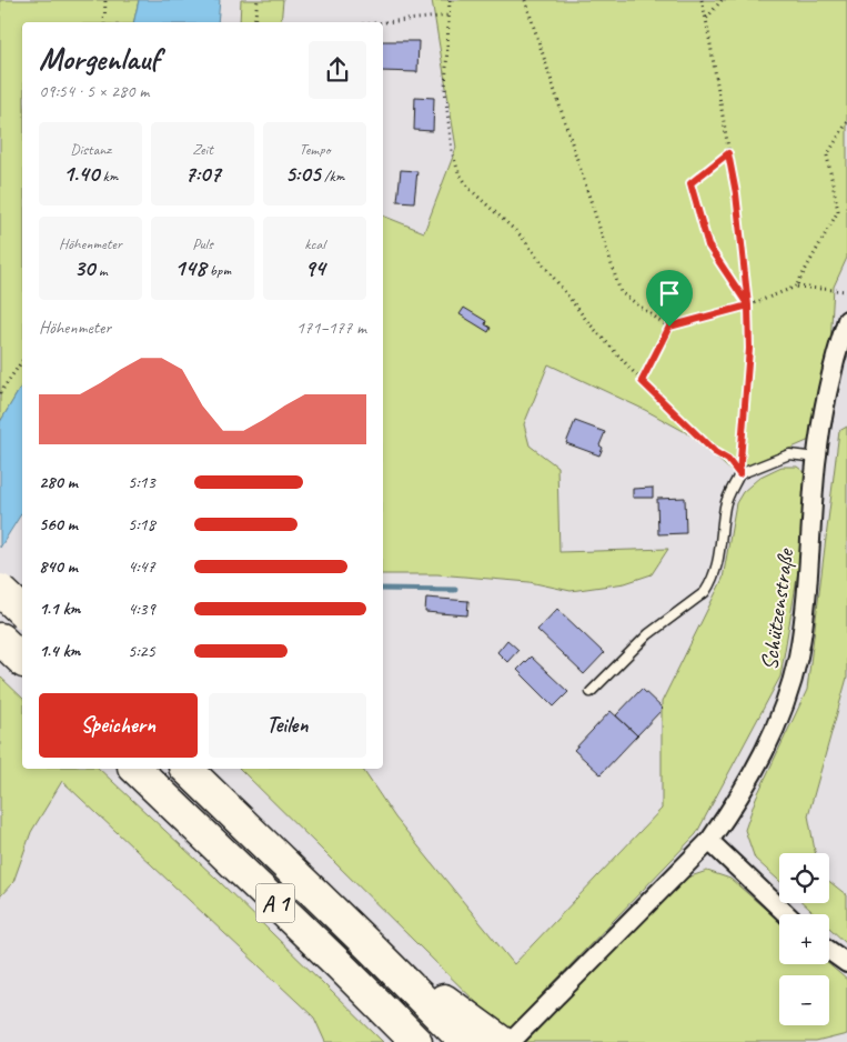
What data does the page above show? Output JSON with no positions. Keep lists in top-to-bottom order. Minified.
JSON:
{"streets":{"highway":["A 1"],"street":["Schützenstraße"]},"page":{"heading":["Morgenlauf","09:54 · 5 × 280 m"],"stats":[["Distanz","1.40 km"],["Zeit","7:07"],["Tempo","5:05 /km"],["Höhenmeter","30 m"],["Puls","148 bpm"],["kcal","94"]],"chart":["Höhenmeter","171–177 m"],"list":[{"name":"280 m","note":"5:13"},{"name":"560 m","note":"5:18"},{"name":"840 m","note":"4:47"},{"name":"1.1 km","note":"4:39"},{"name":"1.4 km","note":"5:25"}],"buttons":["Speichern","Teilen"],"map_buttons":["+","−"]}}
